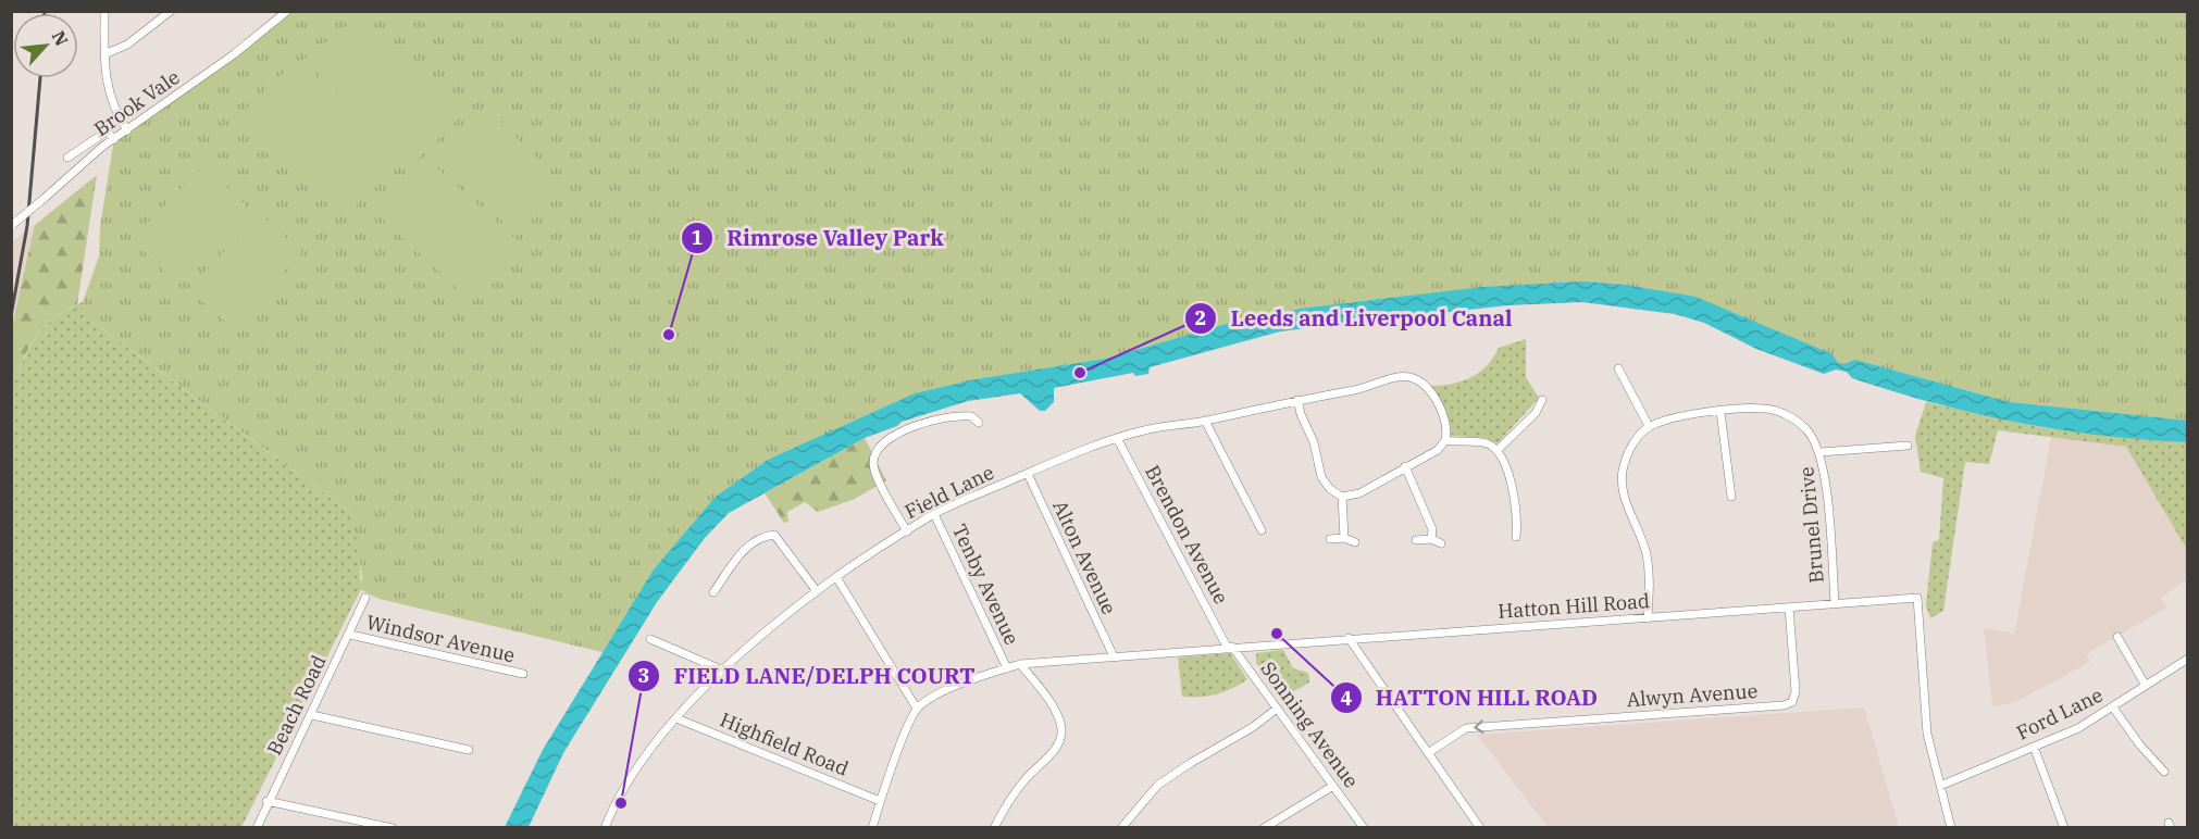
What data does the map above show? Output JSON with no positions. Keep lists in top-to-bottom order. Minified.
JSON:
{"streets":{"street":["Brook Vale","Field Lane","Brunel Drive","Brendon Avenue","Alton Avenue","Tenby Avenue","Hatton Hill Road","Windsor Avenue","Alwyn Avenue","Beach Road","Ford Lane","Sonning Avenue","Highfield Road"]},"crossings":[["Field Lane","Brendon Avenue"],["Field Lane","Alton Avenue"],["Field Lane","Tenby Avenue"],["Field Lane","Highfield Road"],["Brunel Drive","Hatton Hill Road"],["Brendon Avenue","Hatton Hill Road"],["Brendon Avenue","Sonning Avenue"],["Alton Avenue","Hatton Hill Road"],["Tenby Avenue","Hatton Hill Road"],["Hatton Hill Road","Alwyn Avenue"],["Hatton Hill Road","Ford Lane"],["Hatton Hill Road","Sonning Avenue"],["Windsor Avenue","Beach Road"]],"one_way":["Alwyn Avenue"],"places":["Rimrose Valley Park","Leeds and Liverpool Canal","HATTON HILL ROAD","FIELD LANE/DELPH COURT"],"north":"top right"}
